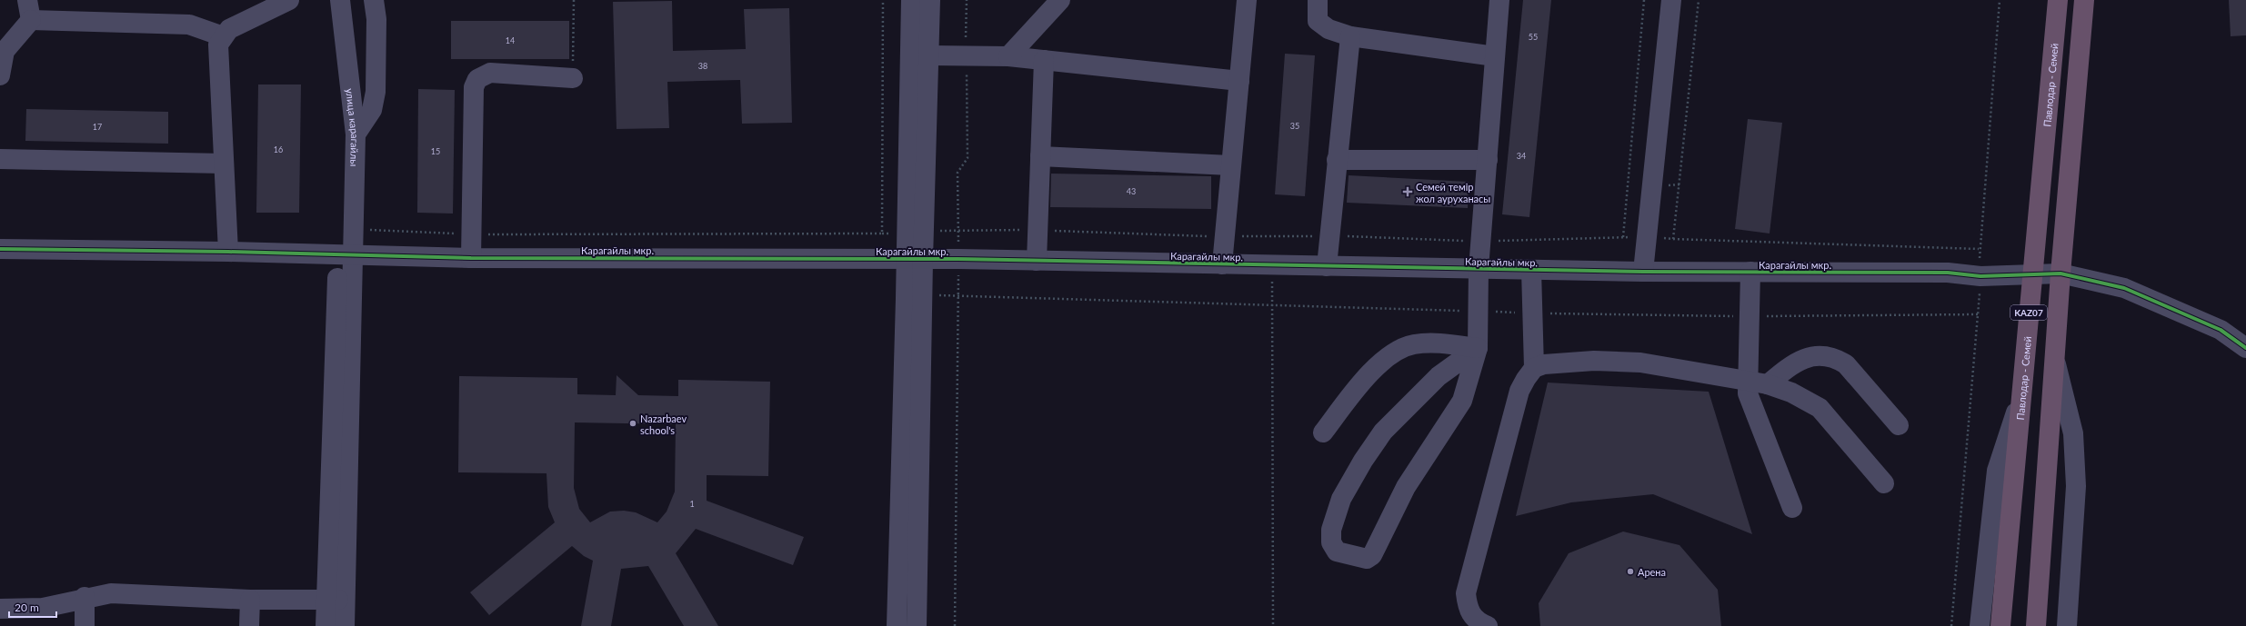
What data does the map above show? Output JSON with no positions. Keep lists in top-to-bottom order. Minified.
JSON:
{"streets":{"highway":["Павлодар - Семей","KAZ07"],"street":["улица карагайлы","Карагайлы мкр."]},"crossings":[["Павлодар - Семей","Карагайлы мкр."],["улица карагайлы","Карагайлы мкр."],["Карагайлы мкр.","KAZ07"]],"places":{"health":["Семей темір жол ауруханасы"],"other":["Nazarbaev school's","Арена"]},"house_numbers":["55","14","38","35","17","16","15","34","43","1"],"scale_bar":"20 m"}
